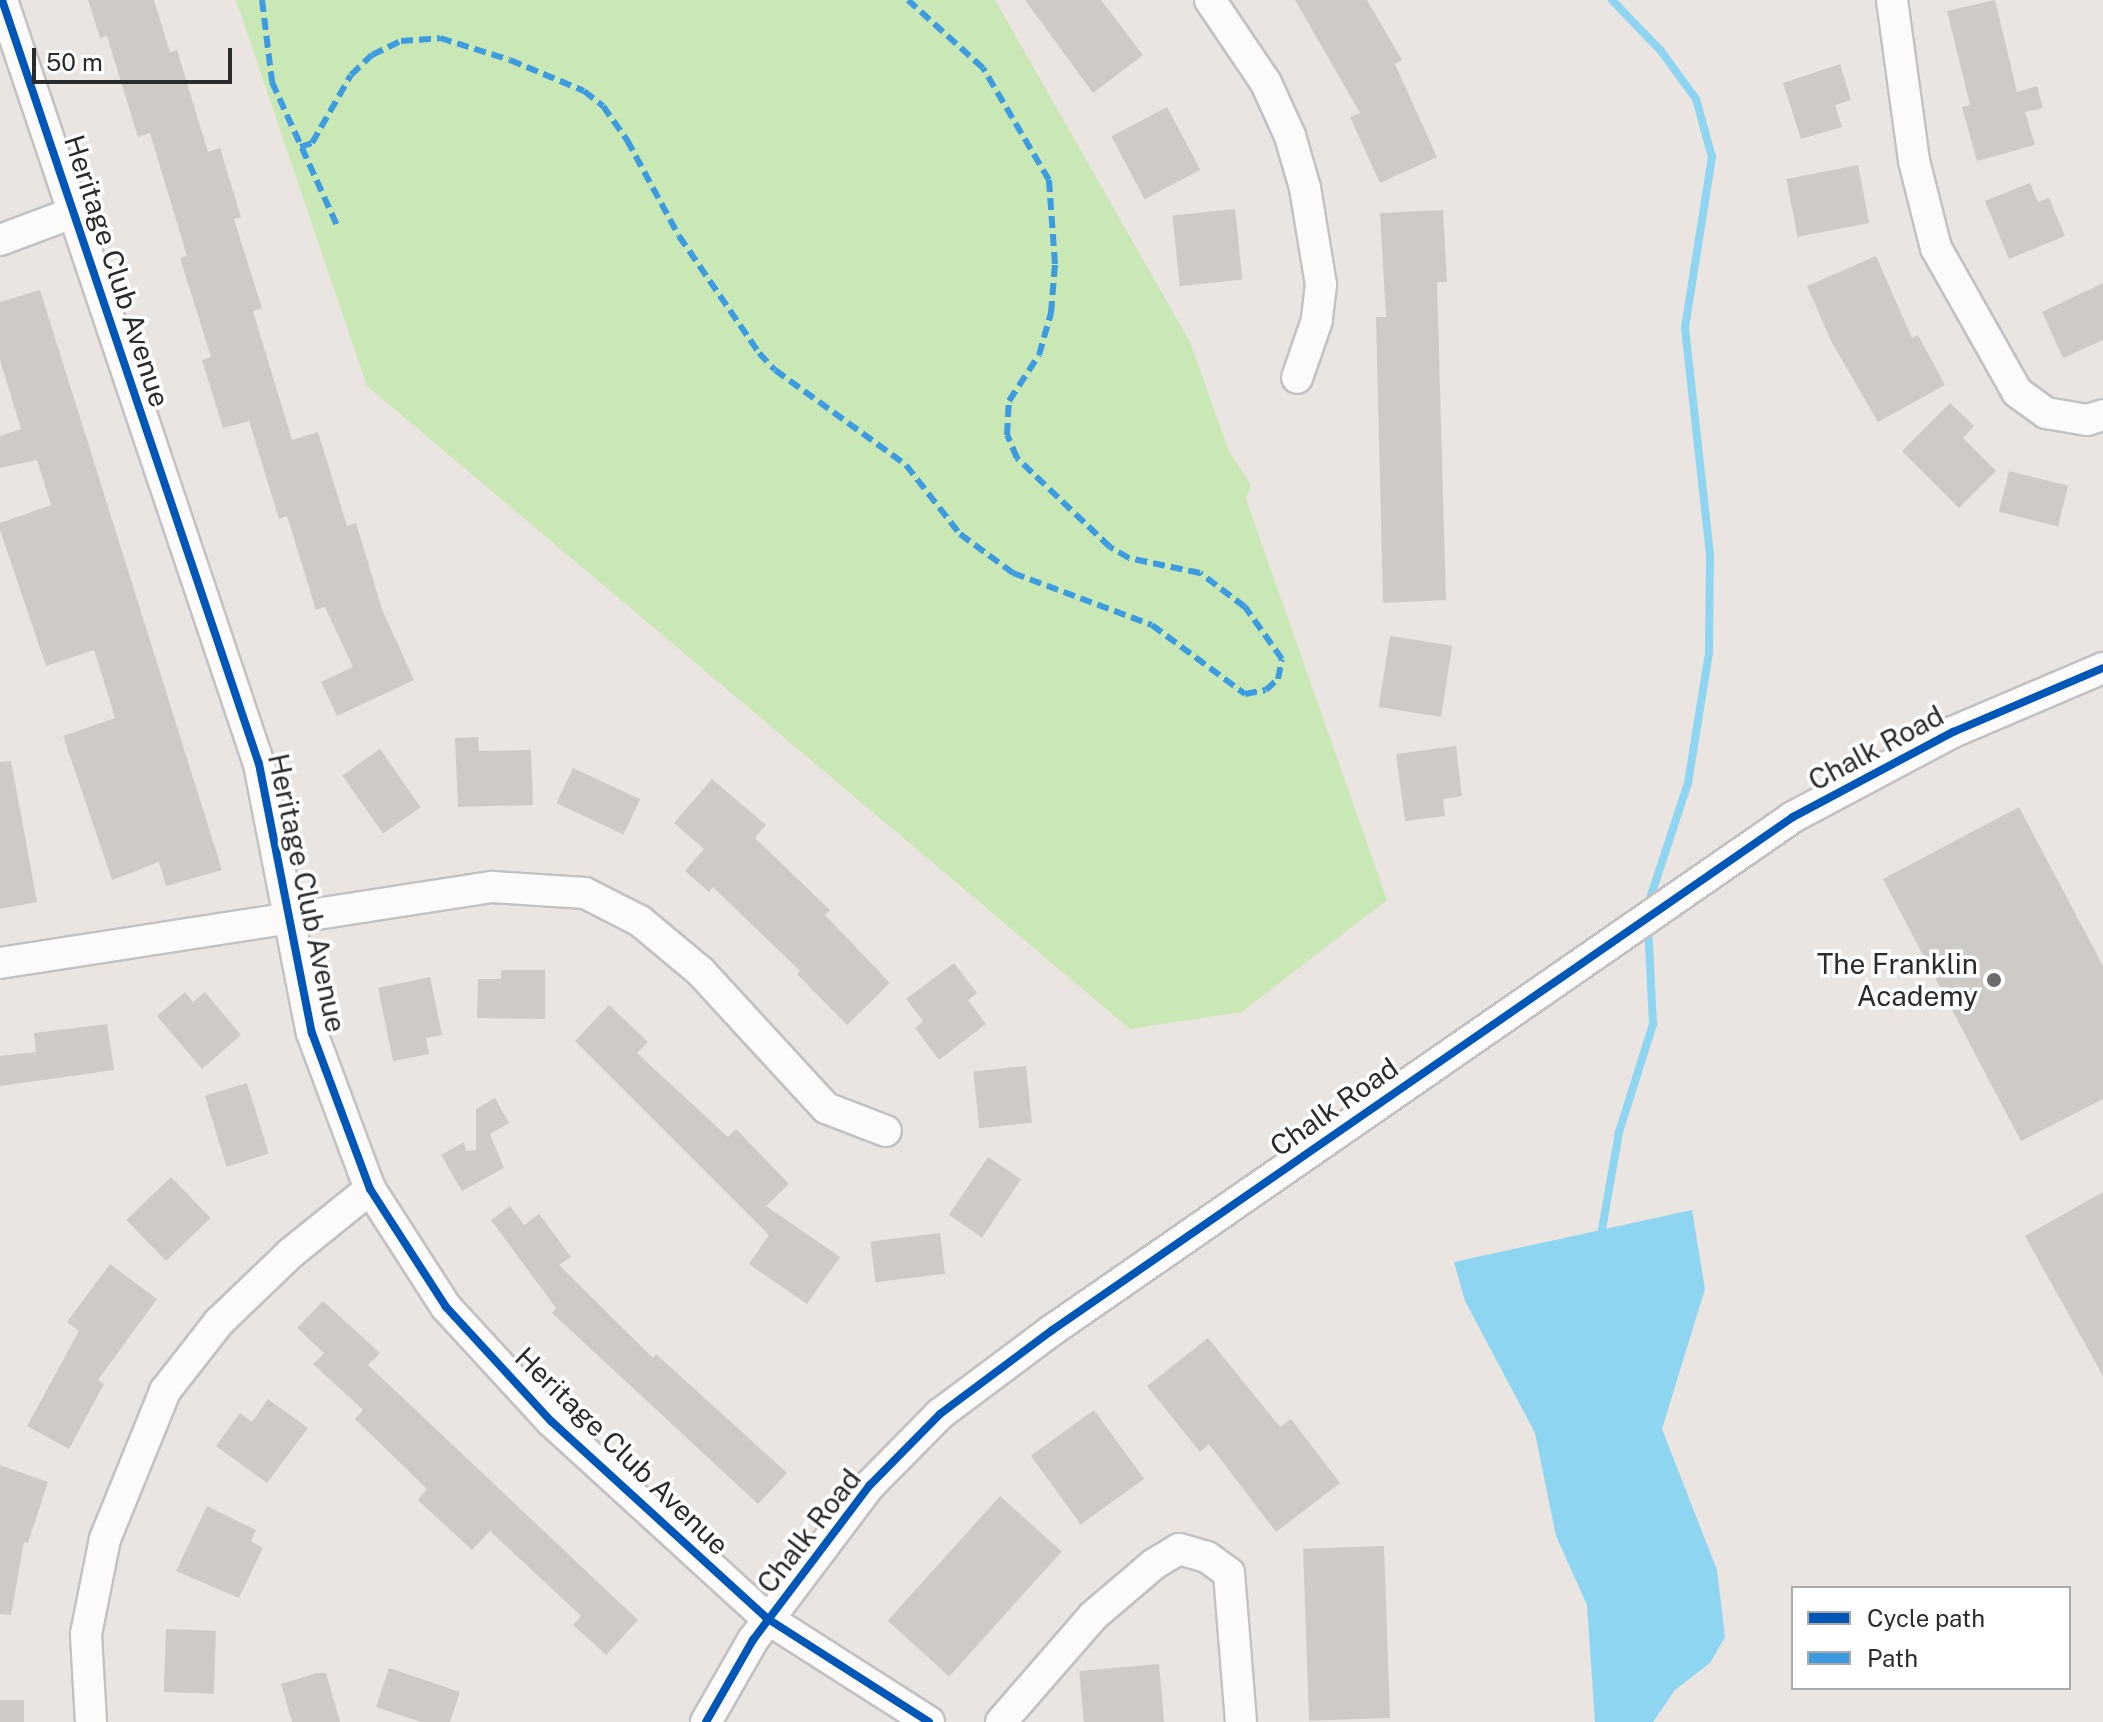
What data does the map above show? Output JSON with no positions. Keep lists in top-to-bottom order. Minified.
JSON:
{"streets":{"street":["Heritage Club Avenue","Chalk Road"]},"crossings":[["Heritage Club Avenue","Chalk Road"]],"places":["The Franklin Academy"],"legend":["Cycle path","Path"],"scale_bar":"50 m"}
